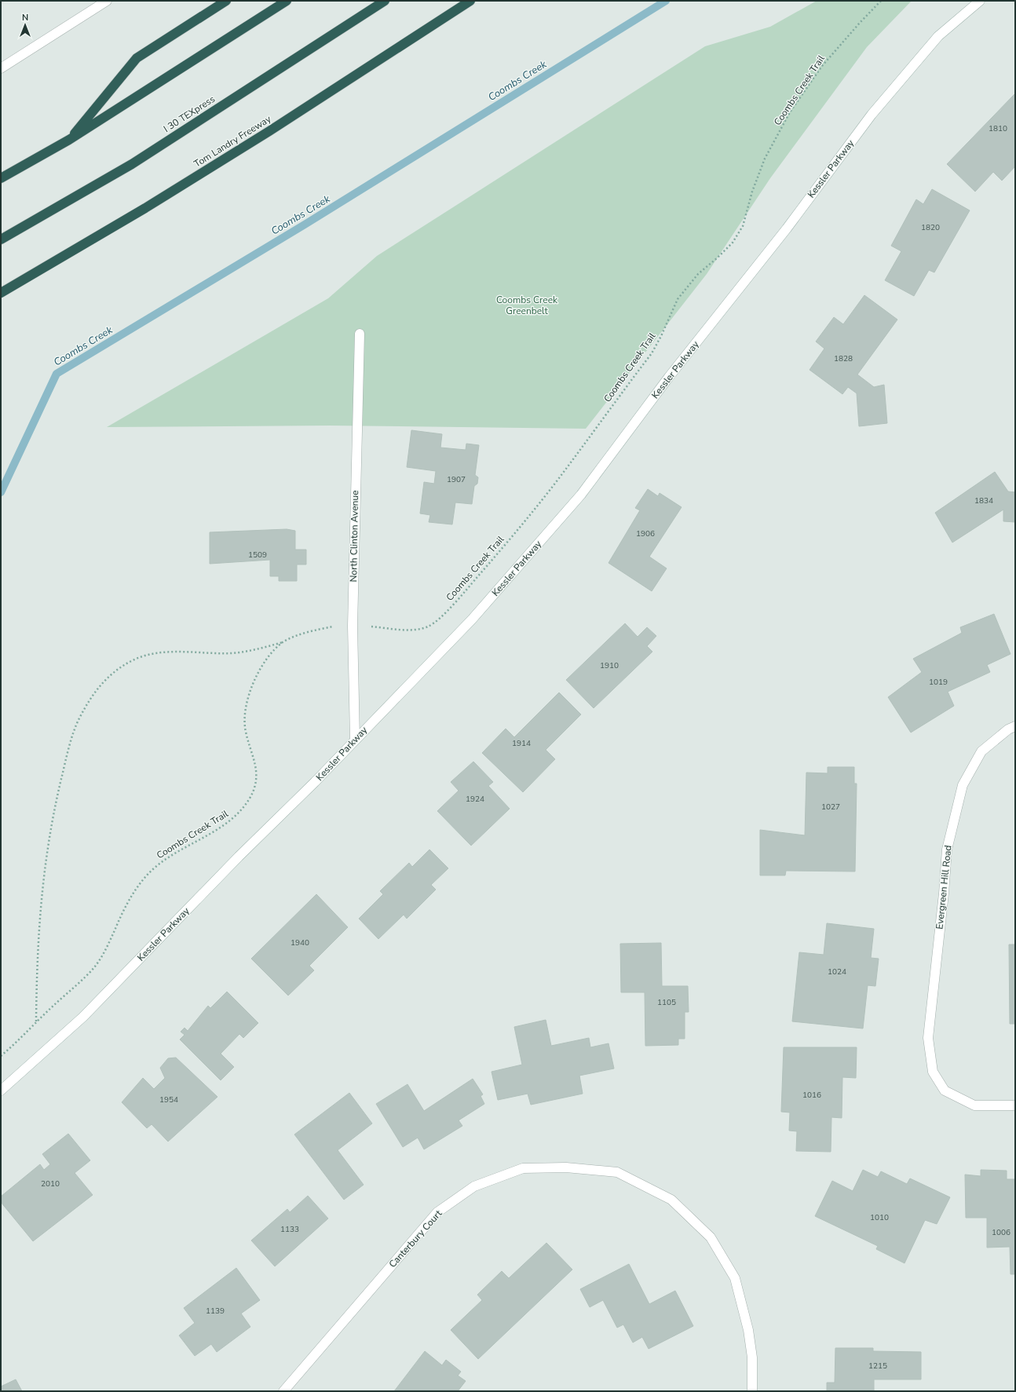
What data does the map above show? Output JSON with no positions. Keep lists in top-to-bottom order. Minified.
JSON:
{"streets":{"highway":["I 30 TEXpress","Tom Landry Freeway"],"street":["Kessler Parkway","North Clinton Avenue","Evergreen Hill Road","Canterbury Court"],"path":["Coombs Creek Trail"]},"crossings":[["Kessler Parkway","North Clinton Avenue"]],"water":["Coombs Creek"],"parks":["Coombs Creek Greenbelt"],"house_numbers":["1810","1820","1828","1907","1834","1906","1509","1910","1019","1914","1924","1027","1940","1024","1105","1016","1954","2010","1010","1133","1006","1139","1215"],"north":"top"}
